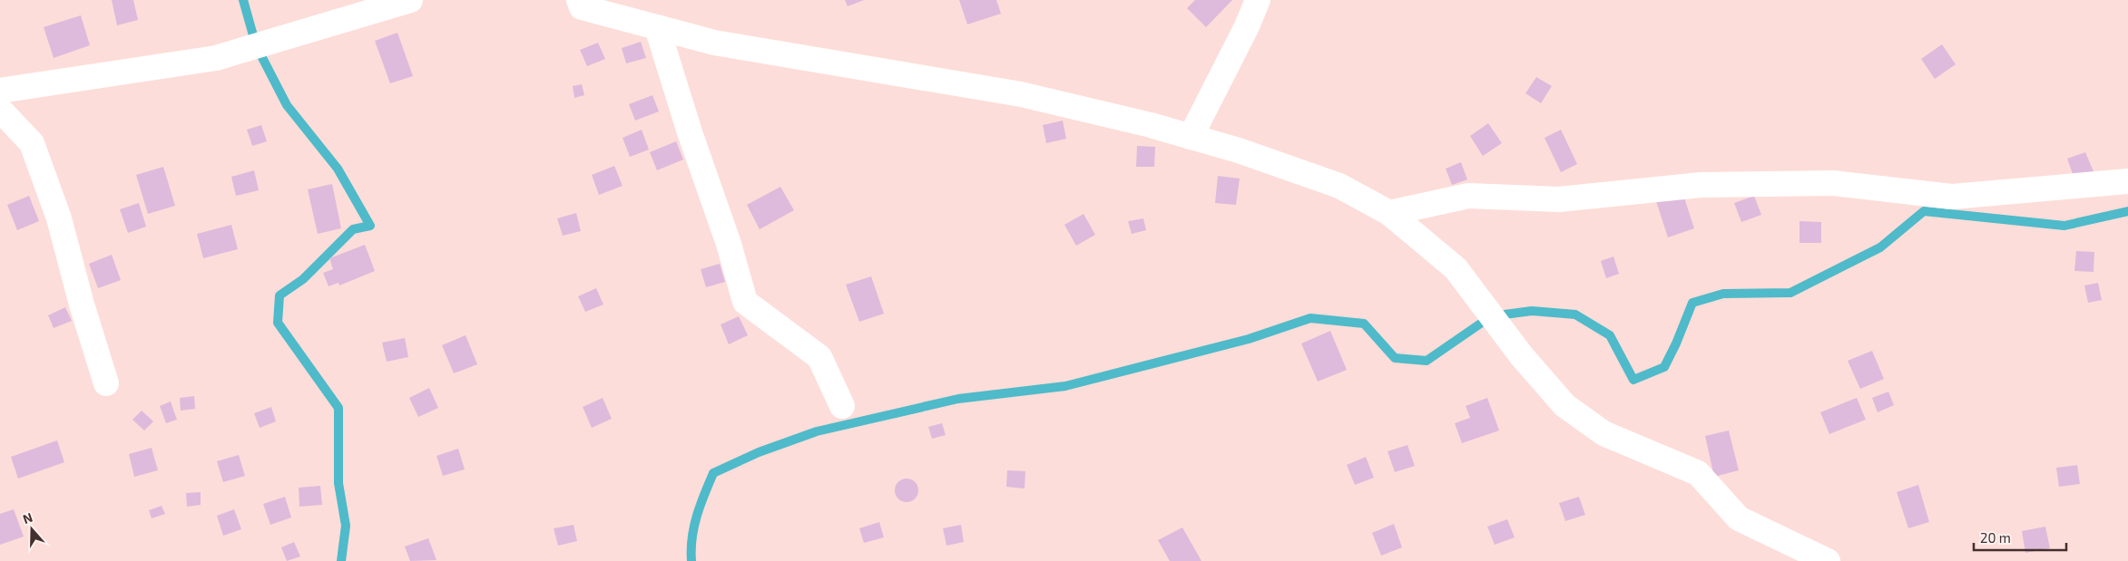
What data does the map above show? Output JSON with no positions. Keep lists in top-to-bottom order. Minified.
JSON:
{"scale_bar":"20 m","north":"top"}
